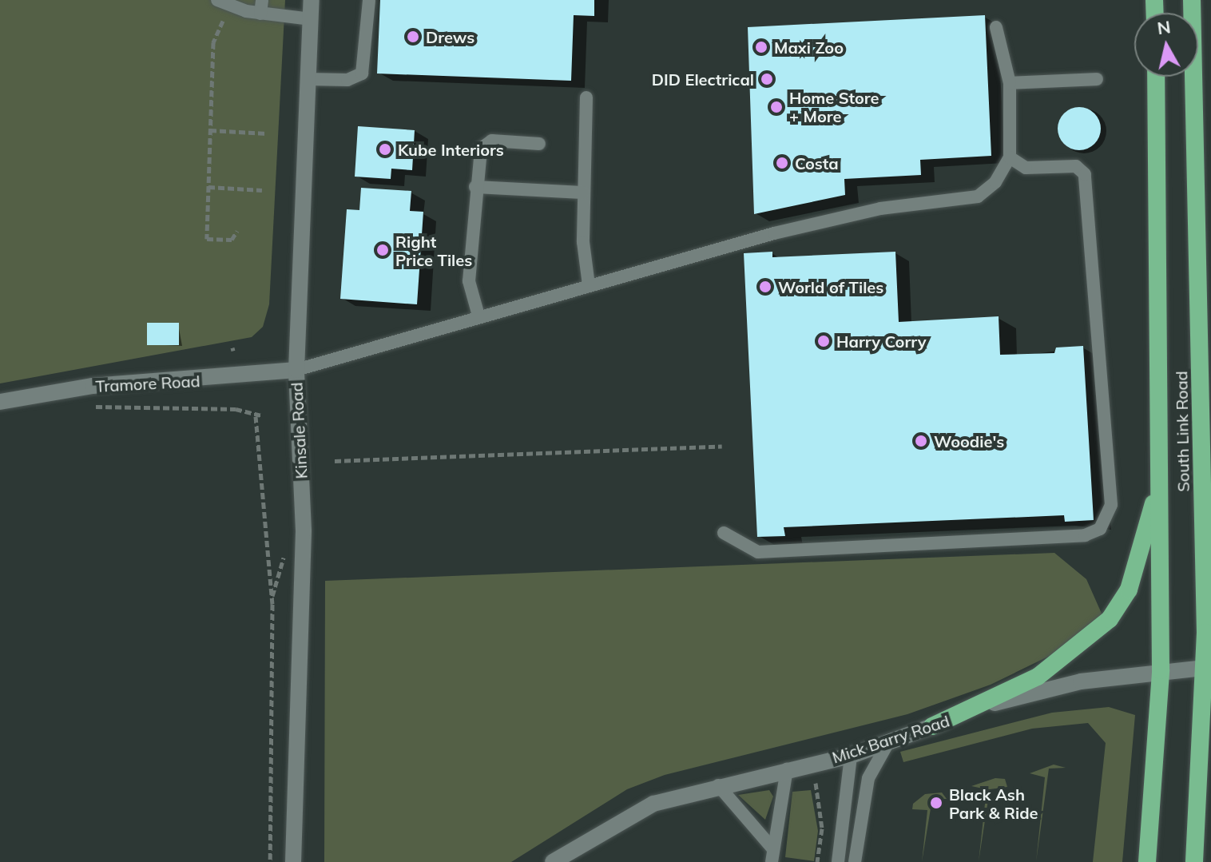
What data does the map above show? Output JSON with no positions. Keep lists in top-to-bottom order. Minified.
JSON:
{"streets":{"highway":["South Link Road"],"street":["Tramore Road","Kinsale Road","Mick Barry Road"]},"crossings":[["Tramore Road","Kinsale Road"],["South Link Road","Mick Barry Road"]],"places":["Drews","Maxi Zoo","DID Electrical","Home Store + More","Kube Interiors","Costa","Right Price Tiles","World of Tiles","Harry Corry","Woodie's","Black Ash Park & Ride"],"north":"top"}
